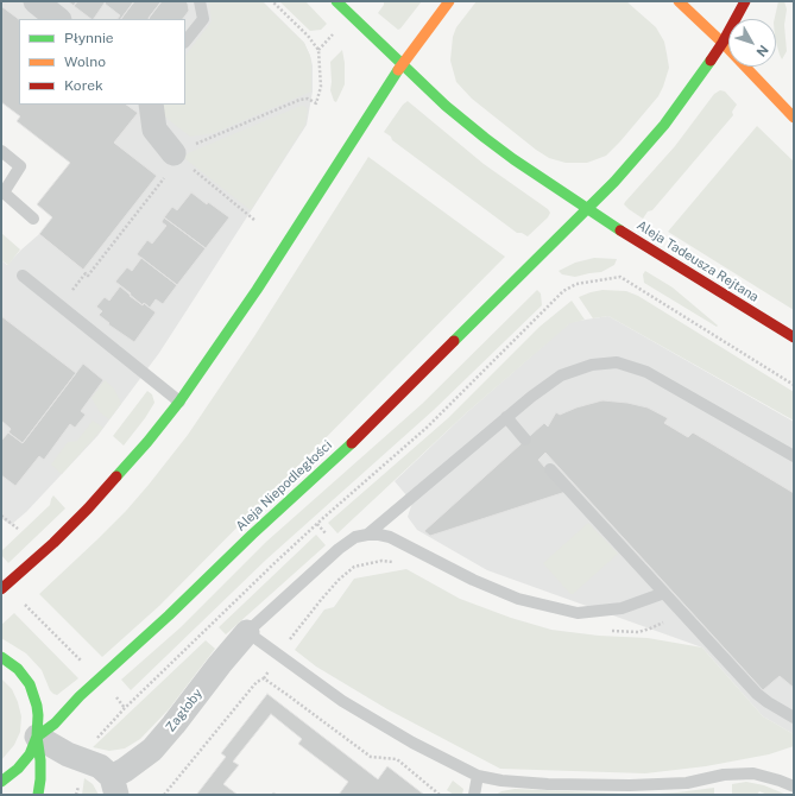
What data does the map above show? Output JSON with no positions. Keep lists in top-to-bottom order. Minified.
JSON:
{"streets":{"street":["Aleja Tadeusza Rejtana","Aleja Niepodległości","Zagłoby"]},"crossings":[["Aleja Tadeusza Rejtana","Aleja Niepodległości"],["Aleja Niepodległości","Zagłoby"]],"legend":["Płynnie","Wolno","Korek"],"north":"bottom right"}
